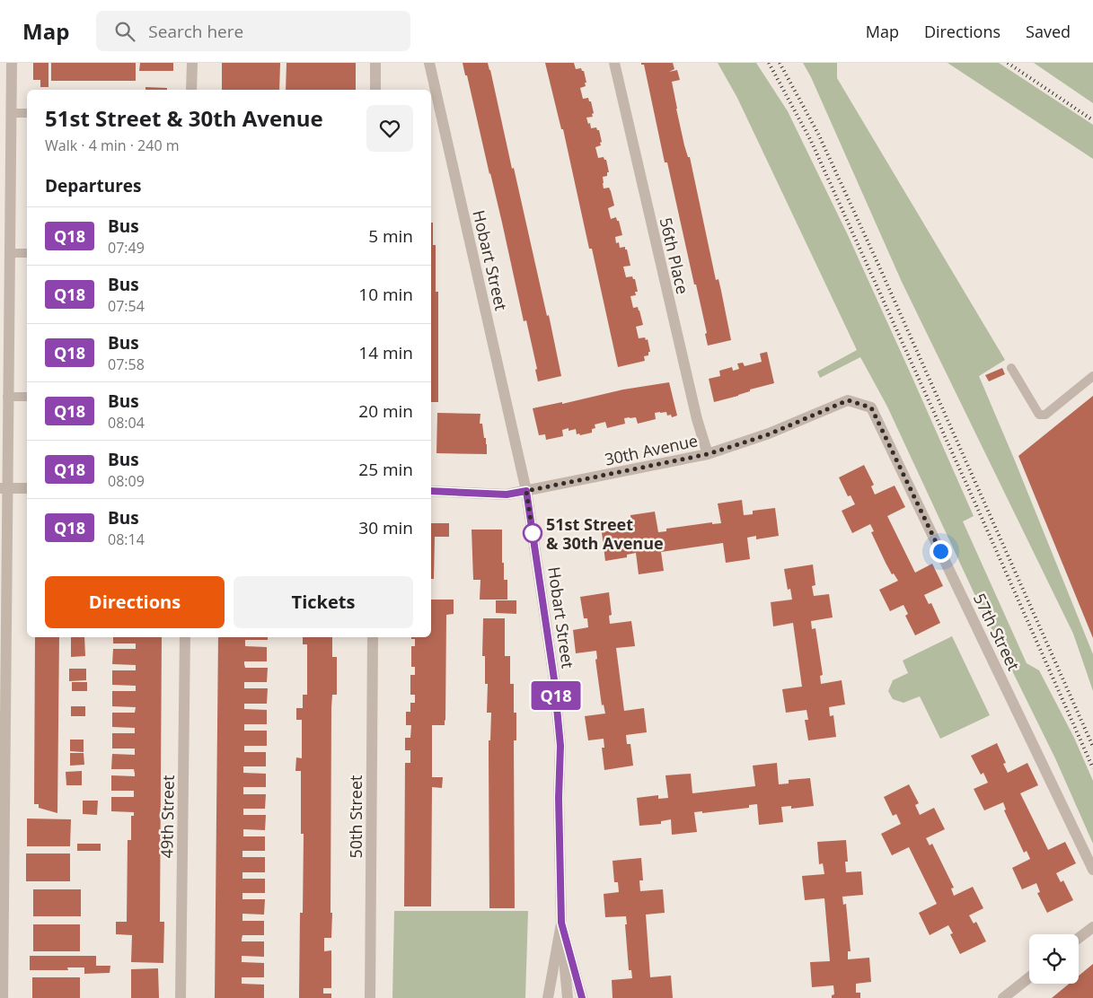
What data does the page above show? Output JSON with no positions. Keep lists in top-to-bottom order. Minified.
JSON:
{"streets":{"street":["56th Place","Hobart Street","30th Avenue","57th Street","49th Street","50th Street"]},"crossings":[["56th Place","30th Avenue"],["Hobart Street","30th Avenue"],["30th Avenue","57th Street"]],"places":["51st Street & 30th Avenue"],"lines":["bus line Q18"],"page":{"header":"Map","search":"Search here","nav":["Map","Directions","Saved"],"on_map":"Q18","heading":[["51st Street & 30th Avenue","Walk · 4 min · 240 m"],"Departures"],"list":[{"mark":"Q18","name":"Bus","note":"07:49","value":"5 min"},{"mark":"Q18","name":"Bus","note":"07:54","value":"10 min"},{"mark":"Q18","name":"Bus","note":"07:58","value":"14 min"},{"mark":"Q18","name":"Bus","note":"08:04","value":"20 min"},{"mark":"Q18","name":"Bus","note":"08:09","value":"25 min"},{"mark":"Q18","name":"Bus","note":"08:14","value":"30 min"}],"buttons":["Directions","Tickets"]}}
